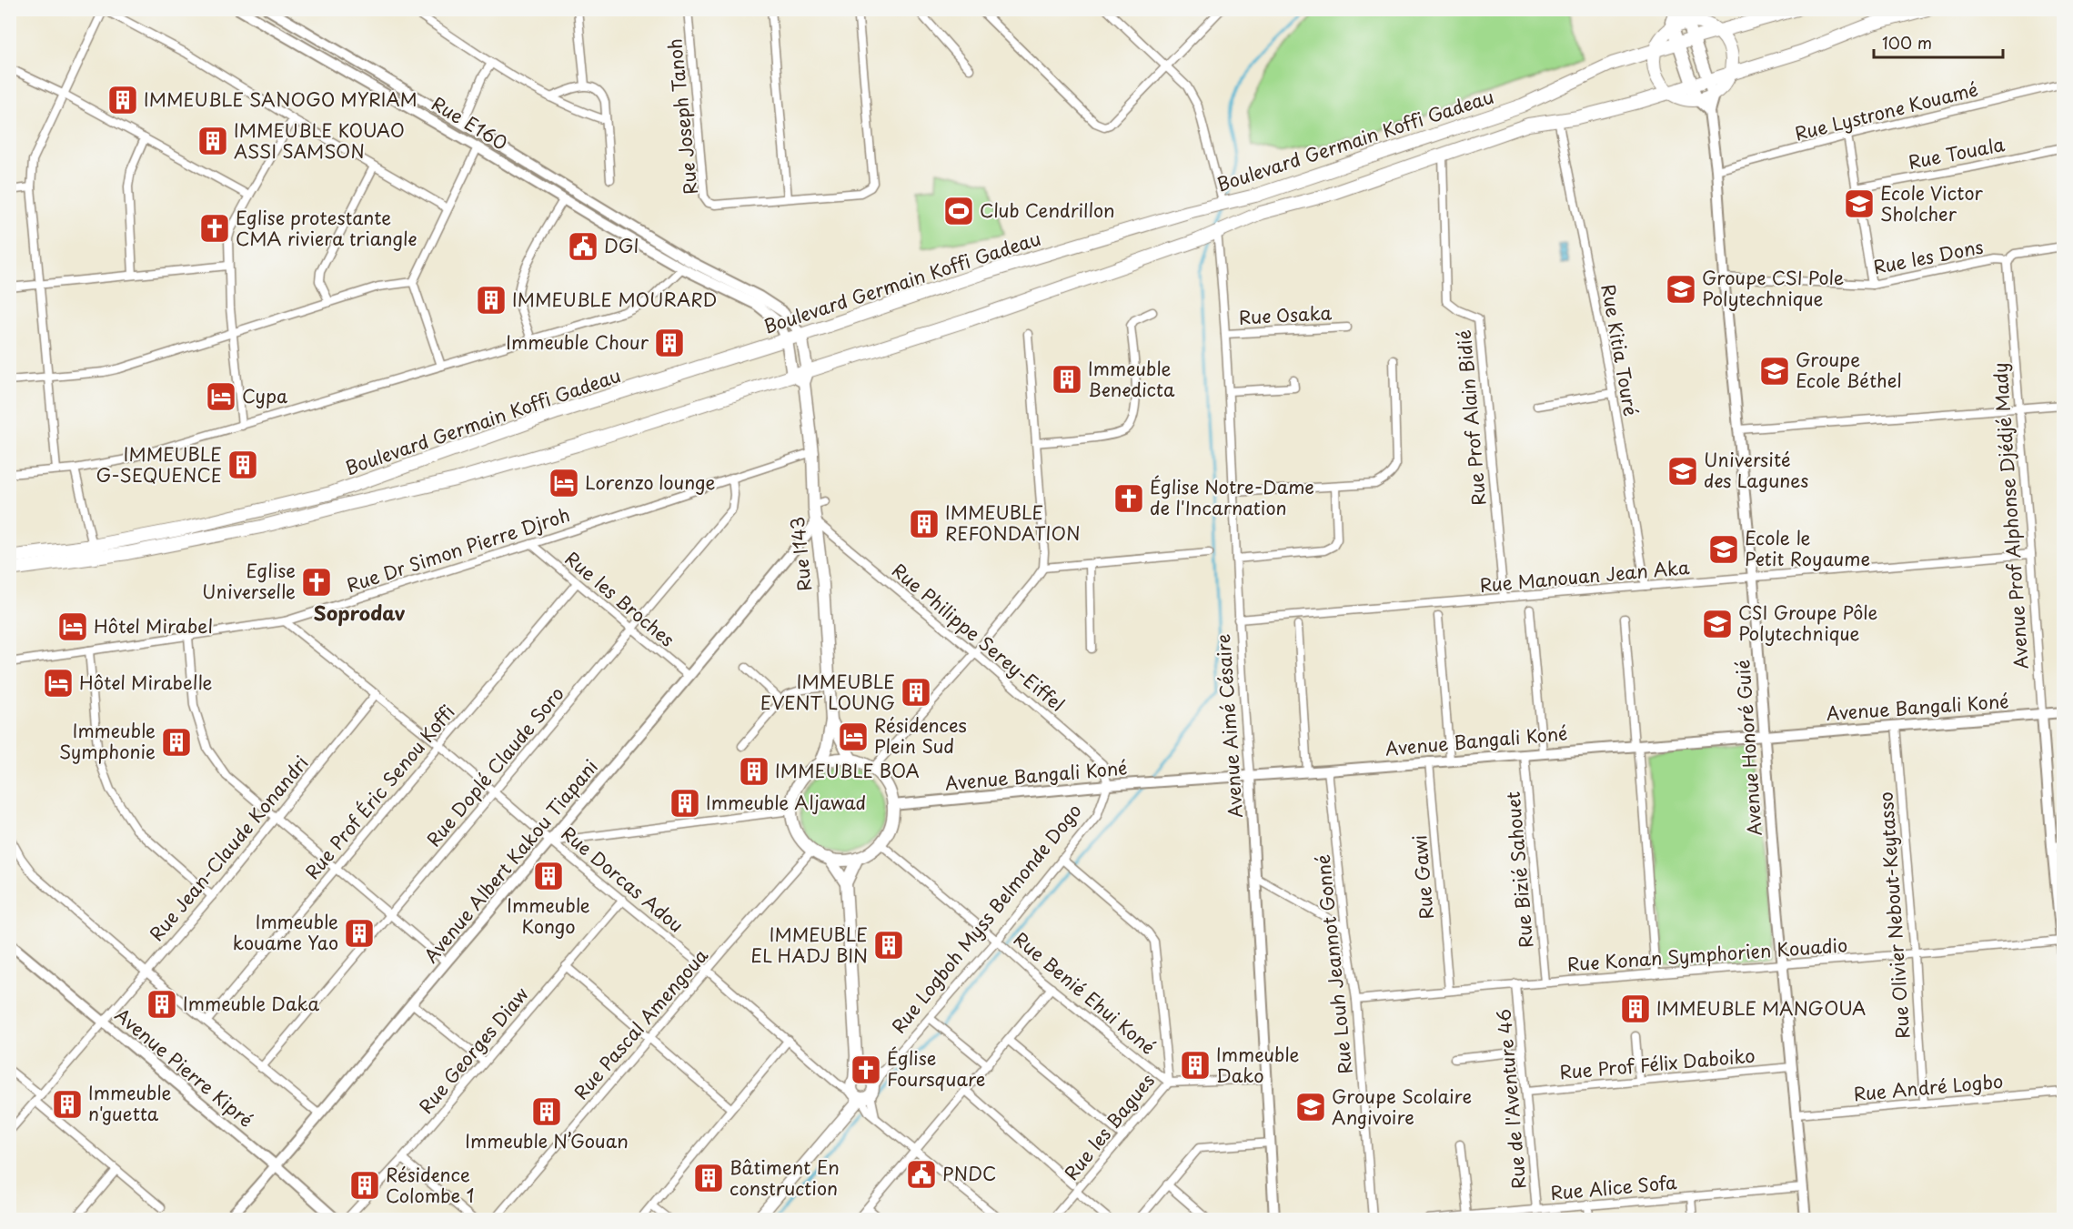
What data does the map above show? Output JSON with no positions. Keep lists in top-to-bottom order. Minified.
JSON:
{"streets":{"main road":["Boulevard Germain Koffi Gadeau","Rue I143","Rue Logboh Myss Belmonde Dogo"],"street":["Rue Lystrone Kouamé","Rue Joseph Tanoh","Rue E160","Rue Touala","Rue les Dons","Rue Osaka","Rue Kitia Touré","Rue Prof Alain Bidié","Avenue Prof Alphonse Djédjé Mady","Rue Dr Simon Pierre Djroh","Rue Manouan Jean Aka","Rue les Broches","Rue Philippe Serey-Eiffel","Avenue Bangali Koné","Avenue Aimé Césaire","Avenue Honoré Guié","Rue Doplé Claude Soro","Rue Prof Éric Senou Koffi","Rue Jean-Claude Konandri","Avenue Albert Kakou Tiapani","Rue Bizié Sahouet","Rue Gawi","Rue Dorcas Adou","Rue Olivier Nebout-Keytasso","Rue Konan Symphorien Kouadio","Rue Louh Jeannot Gonné","Rue Benié Ehui Koné","Rue Pascal Amengoua","Rue Georges Diaw","Rue Prof Félix Daboiko","Avenue Pierre Kipré","Rue André Logbo","Rue de l'Aventure 46","Rue les Bagues","Rue Alice Sofa"]},"crossings":[["Rue Lystrone Kouamé","Avenue Honoré Guié"],["Rue E160","Boulevard Germain Koffi Gadeau"],["Rue E160","Rue I143"],["Boulevard Germain Koffi Gadeau","Rue Kitia Touré"],["Boulevard Germain Koffi Gadeau","Rue Prof Alain Bidié"],["Boulevard Germain Koffi Gadeau","Rue I143"],["Boulevard Germain Koffi Gadeau","Avenue Aimé Césaire"],["Boulevard Germain Koffi Gadeau","Avenue Honoré Guié"],["Rue les Dons","Avenue Prof Alphonse Djédjé Mady"],["Rue les Dons","Avenue Honoré Guié"],["Rue Osaka","Avenue Aimé Césaire"],["Rue Kitia Touré","Rue Manouan Jean Aka"],["Rue Prof Alain Bidié","Rue Manouan Jean Aka"],["Avenue Prof Alphonse Djédjé Mady","Rue Manouan Jean Aka"],["Avenue Prof Alphonse Djédjé Mady","Avenue Bangali Koné"],["Avenue Prof Alphonse Djédjé Mady","Rue Konan Symphorien Kouadio"],["Rue Dr Simon Pierre Djroh","Rue I143"],["Rue Dr Simon Pierre Djroh","Rue les Broches"],["Rue Dr Simon Pierre Djroh","Rue Doplé Claude Soro"],["Rue Dr Simon Pierre Djroh","Rue Dorcas Adou"],["Rue I143","Rue Philippe Serey-Eiffel"],["Rue I143","Avenue Bangali Koné"],["Rue I143","Avenue Albert Kakou Tiapani"],["Rue I143","Rue Benié Ehui Koné"],["Rue I143","Rue Pascal Amengoua"],["Rue Manouan Jean Aka","Avenue Aimé Césaire"],["Rue Manouan Jean Aka","Avenue Honoré Guié"],["Rue les Broches","Rue Doplé Claude Soro"],["Rue les Broches","Rue Prof Éric Senou Koffi"],["Rue les Broches","Avenue Albert Kakou Tiapani"],["Rue Philippe Serey-Eiffel","Avenue Bangali Koné"],["Rue Philippe Serey-Eiffel","Avenue Albert Kakou Tiapani"],["Rue Philippe Serey-Eiffel","Rue Logboh Myss Belmonde Dogo"],["Avenue Bangali Koné","Avenue Aimé Césaire"],["Avenue Bangali Koné","Avenue Honoré Guié"],["Avenue Bangali Koné","Rue Bizié Sahouet"],["Avenue Bangali Koné","Rue Gawi"],["Avenue Bangali Koné","Rue Olivier Nebout-Keytasso"],["Avenue Bangali Koné","Rue Logboh Myss Belmonde Dogo"],["Avenue Bangali Koné","Rue Louh Jeannot Gonné"],["Avenue Bangali Koné","Rue Benié Ehui Koné"],["Avenue Bangali Koné","Rue Pascal Amengoua"],["Avenue Honoré Guié","Rue Konan Symphorien Kouadio"],["Avenue Honoré Guié","Rue Prof Félix Daboiko"],["Avenue Honoré Guié","Rue André Logbo"],["Avenue Honoré Guié","Rue Alice Sofa"],["Rue Doplé Claude Soro","Rue Dorcas Adou"],["Rue Prof Éric Senou Koffi","Rue Dorcas Adou"],["Rue Jean-Claude Konandri","Rue Dorcas Adou"],["Rue Jean-Claude Konandri","Avenue Pierre Kipré"],["Avenue Albert Kakou Tiapani","Rue Dorcas Adou"],["Avenue Albert Kakou Tiapani","Avenue Pierre Kipré"],["Rue Bizié Sahouet","Rue Konan Symphorien Kouadio"],["Rue Gawi","Rue Konan Symphorien Kouadio"],["Rue Dorcas Adou","Rue Logboh Myss Belmonde Dogo"],["Rue Dorcas Adou","Rue Pascal Amengoua"],["Rue Dorcas Adou","Rue Georges Diaw"],["Rue Olivier Nebout-Keytasso","Rue Konan Symphorien Kouadio"],["Rue Olivier Nebout-Keytasso","Rue André Logbo"],["Rue Logboh Myss Belmonde Dogo","Rue Benié Ehui Koné"],["Rue Logboh Myss Belmonde Dogo","Rue les Bagues"],["Rue Konan Symphorien Kouadio","Rue Louh Jeannot Gonné"],["Rue Konan Symphorien Kouadio","Rue de l'Aventure 46"],["Rue Benié Ehui Koné","Rue Pascal Amengoua"],["Rue Benié Ehui Koné","Rue les Bagues"],["Rue Prof Félix Daboiko","Rue de l'Aventure 46"],["Rue de l'Aventure 46","Rue Alice Sofa"]],"districts":["Soprodav"],"places":{"building":["IMMEUBLE SANOGO MYRIAM","IMMEUBLE KOUAO ASSI SAMSON","IMMEUBLE MOURARD","Immeuble Chour","Immeuble Benedicta","IMMEUBLE G-SEQUENCE","IMMEUBLE REFONDATION","IMMEUBLE EVENT LOUNG","Immeuble Symphonie","IMMEUBLE BOA","Immeuble Aljawad","Immeuble Kongo","Immeuble kouame Yao","IMMEUBLE EL HADJ BIN","Immeuble Daka","IMMEUBLE MANGOUA","Immeuble Dako","Immeuble n'guetta","Immeuble N’Gouan","Bâtiment En construction","Résidence Colombe 1"],"school or university":["Ecole Victor Sholcher","Groupe CSI Pole Polytechnique","Groupe Ecole Béthel","Université des Lagunes","Ecole le Petit Royaume","CSI Groupe Pôle Polytechnique","Groupe Scolaire Angivoire"],"sports":["Club Cendrillon"],"church":["Eglise protestante CMA riviera triangle","Église Notre-Dame de l'Incarnation","Eglise Universelle","Église Foursquare"],"public building":["DGI","PNDC"],"hotel":["Cypa","Lorenzo lounge","Hôtel Mirabel","Hôtel Mirabelle","Résidences Plein Sud"]},"scale_bar":"100 m"}
